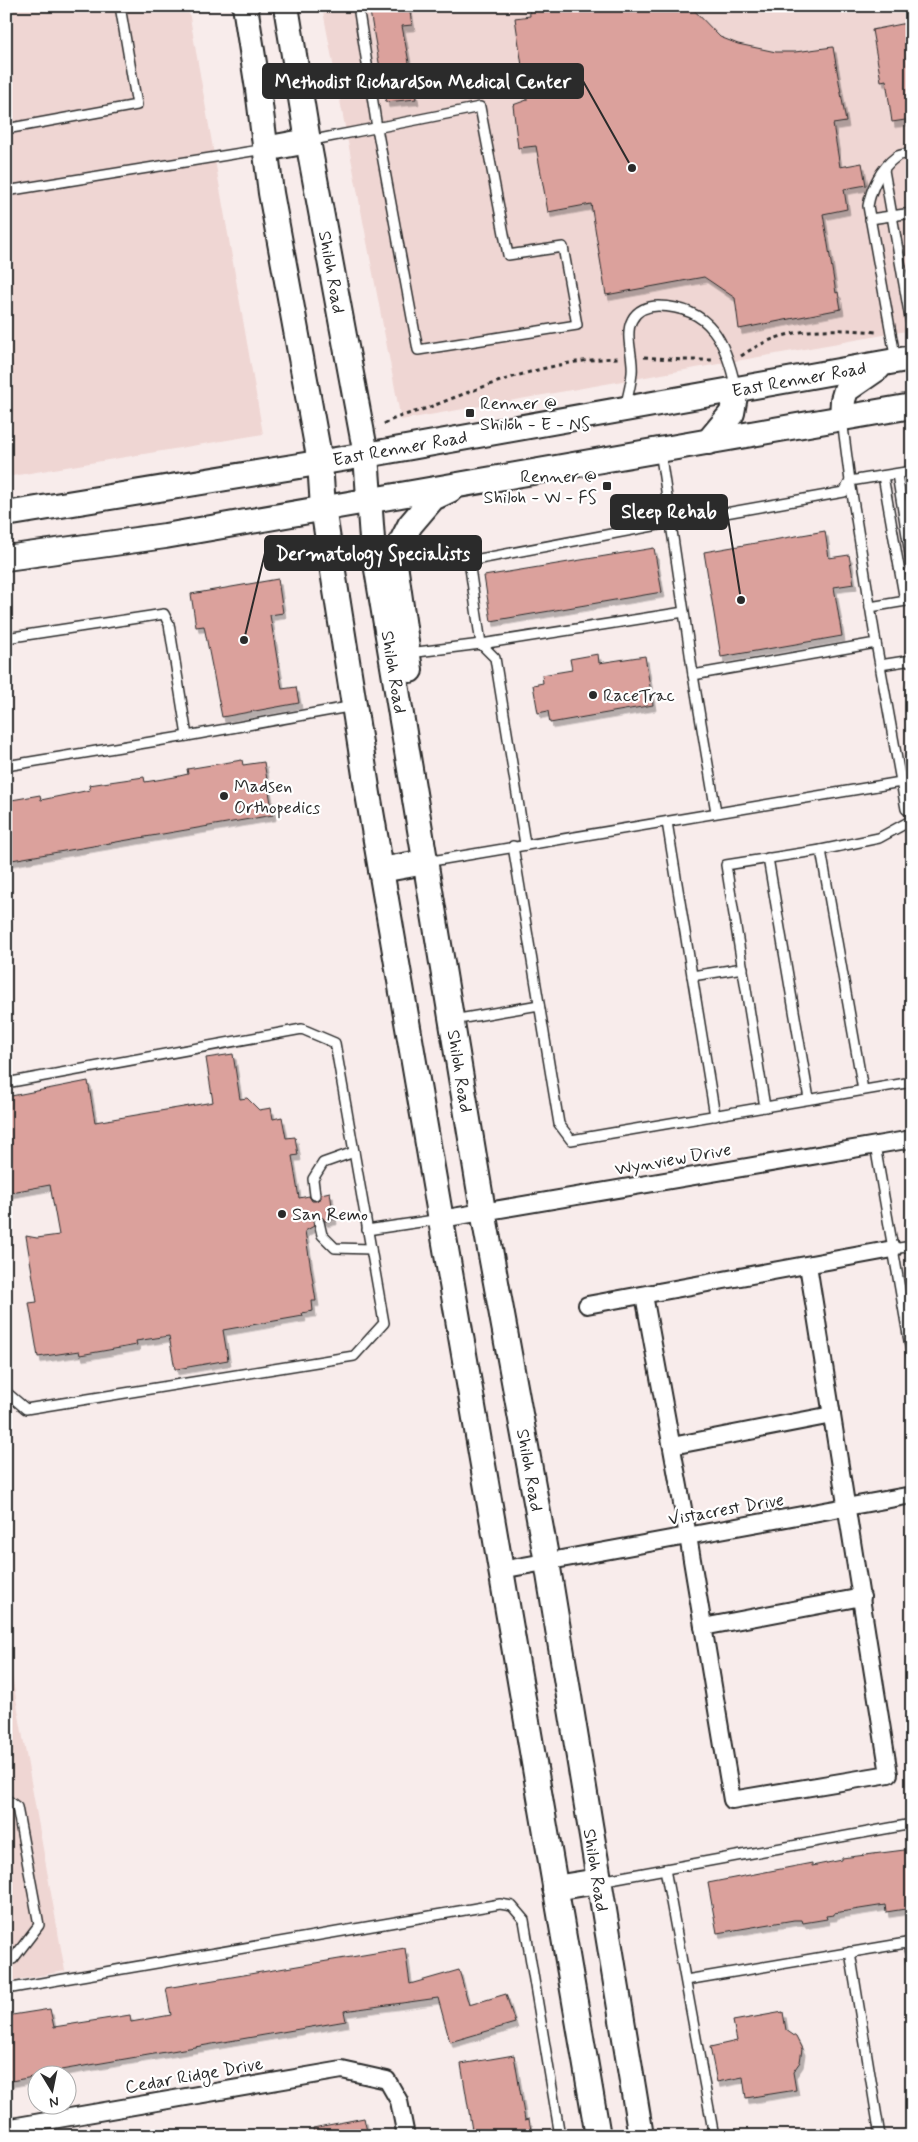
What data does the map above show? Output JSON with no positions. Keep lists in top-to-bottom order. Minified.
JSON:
{"streets":{"main road":["Shiloh Road","East Renner Road"],"street":["Wynview Drive","Vistacrest Drive","Cedar Ridge Drive"]},"crossings":[["Shiloh Road","East Renner Road"],["Shiloh Road","Wynview Drive"],["Shiloh Road","Vistacrest Drive"]],"places":{"other":["Methodist Richardson Medical Center","Sleep Rehab","Dermatology Specialists","RaceTrac","Madsen Orthopedics","San Remo"],"transit":["Renner @ Shiloh - E - NS","Renner @ Shiloh - W - FS"]},"north":"bottom"}
